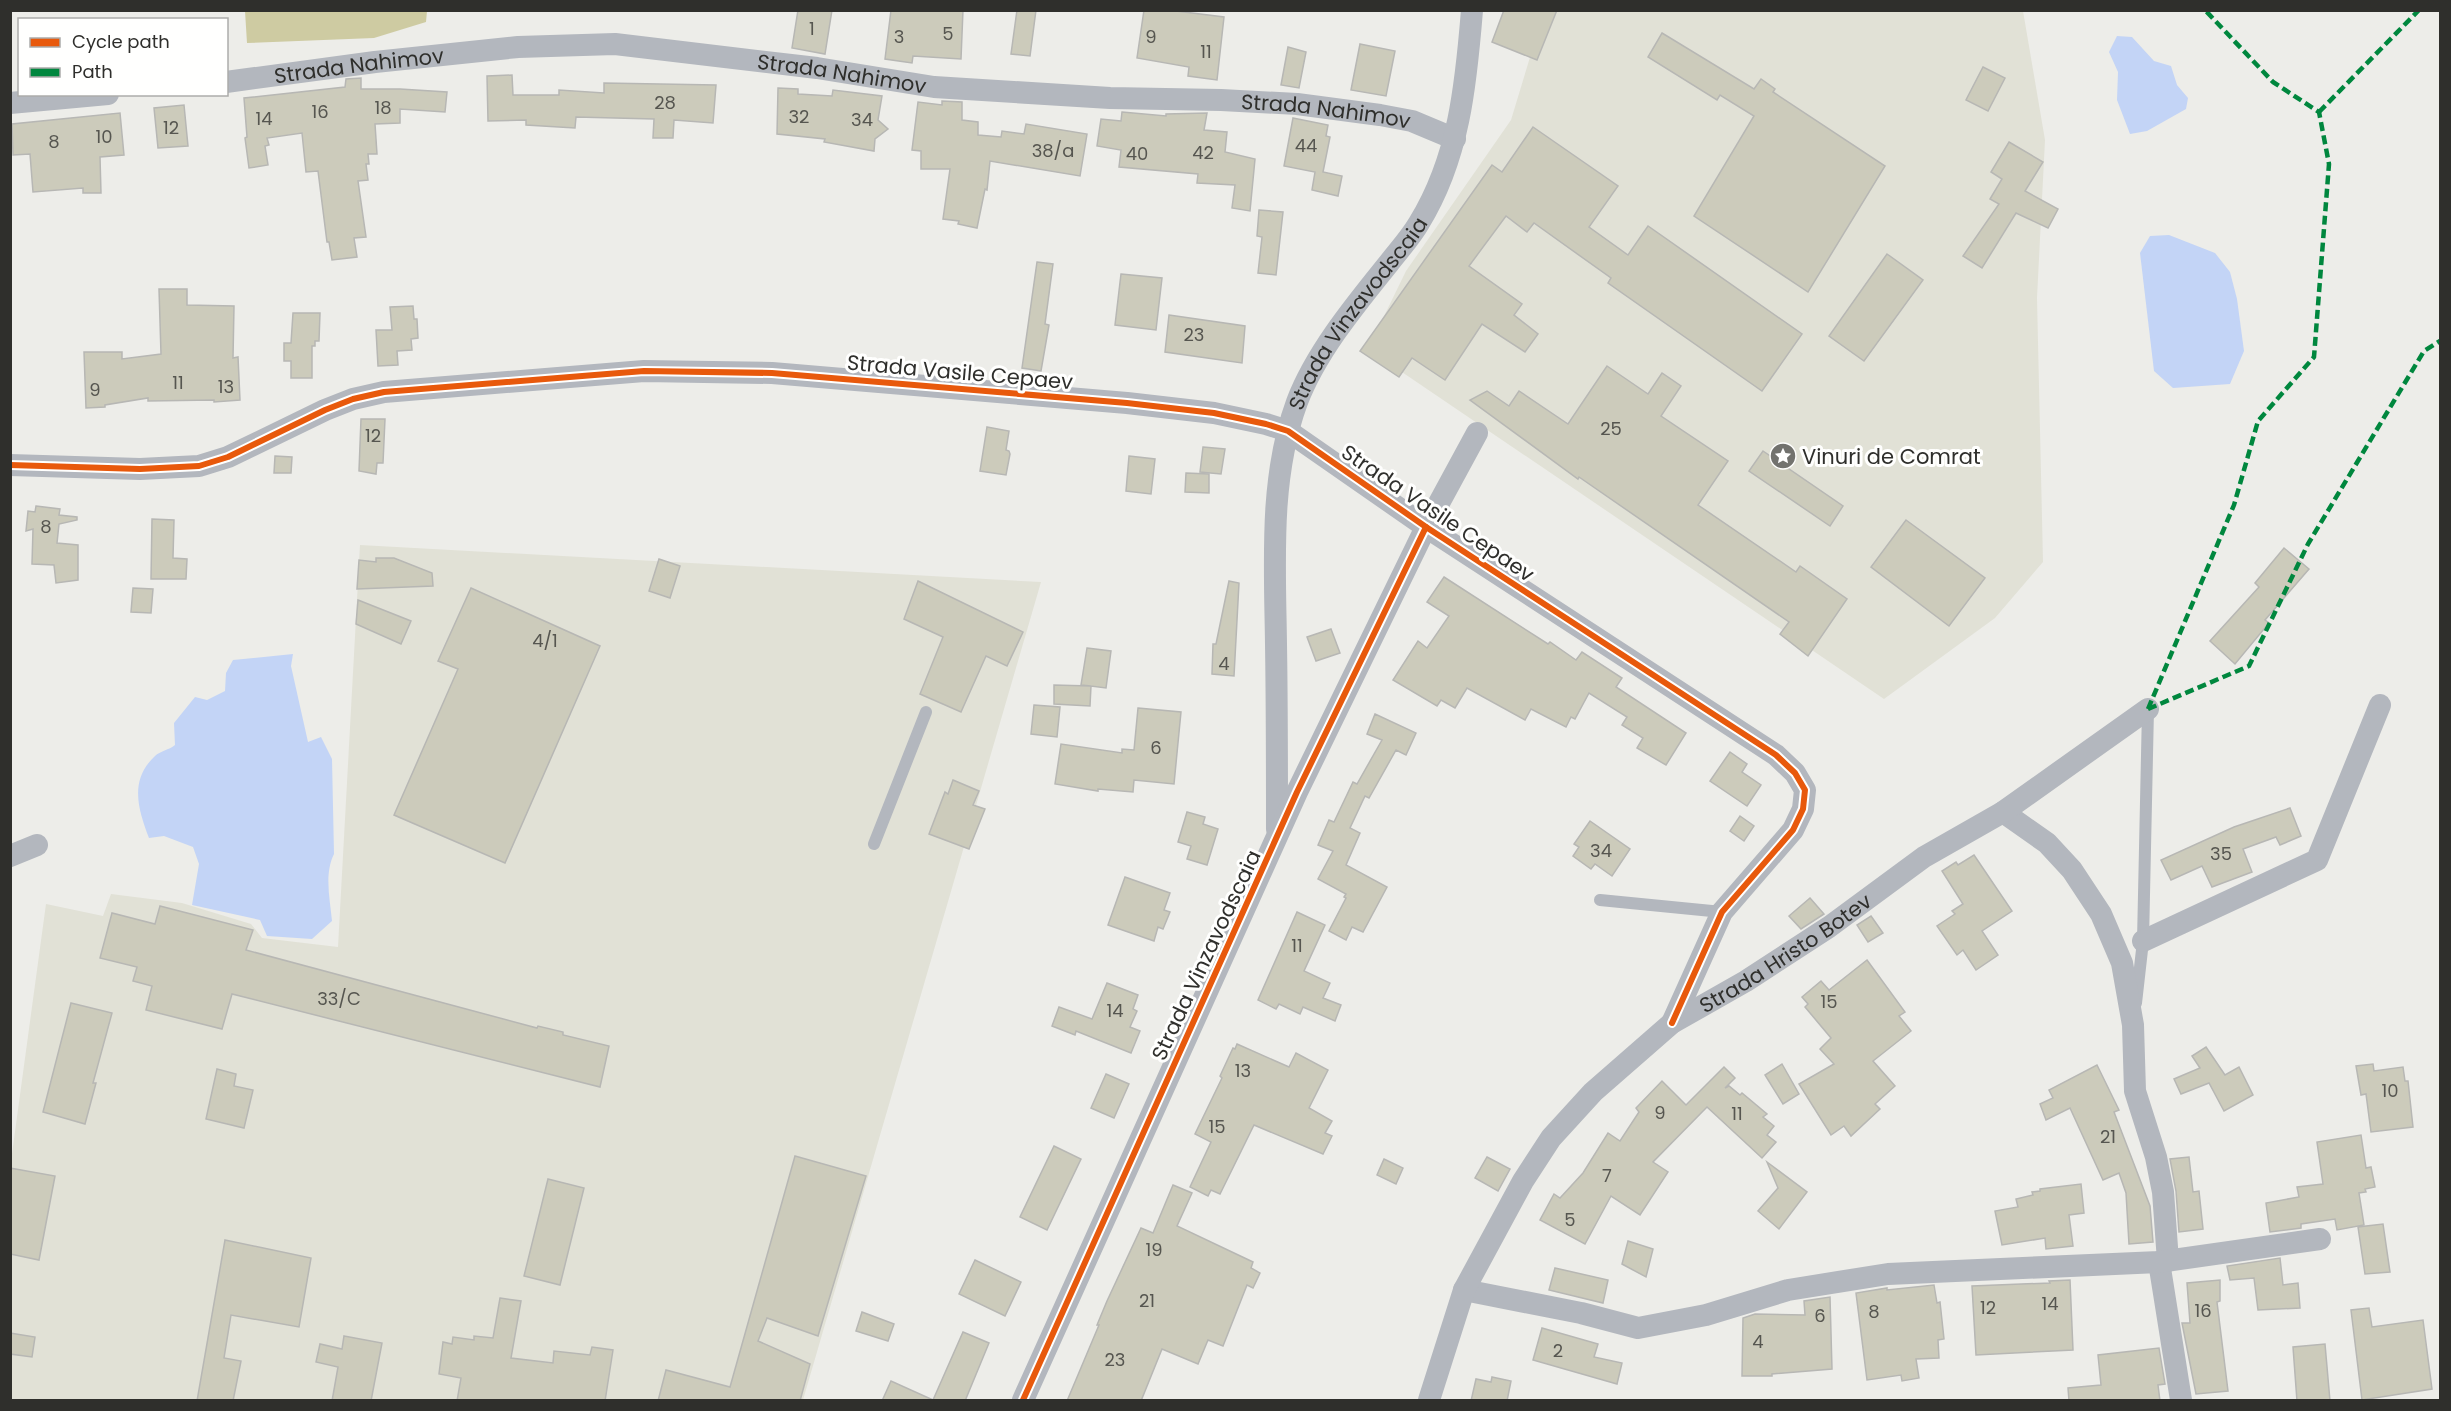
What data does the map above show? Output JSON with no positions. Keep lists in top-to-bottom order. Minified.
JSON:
{"streets":{"street":["Strada Nahimov","Strada Vinzavodscaia","Strada Vasile Cepaev","Strada Hristo Botev"]},"crossings":[["Strada Nahimov","Strada Vinzavodscaia"],["Strada Vinzavodscaia","Strada Vasile Cepaev"]],"places":{"place":["Vinuri de Comrat"]},"house_numbers":["1","5","3","9","11","28","18","16","32","14","34","12","10","8","44","38/a","42","40","23","11","13","9","25","12","8","4/1","4","6","34","35","11","33/C","15","14","13","10","9","11","15","21","7","5","19","21","14","12","16","8","6","4","2","23"],"legend":["Cycle path","Path"]}
